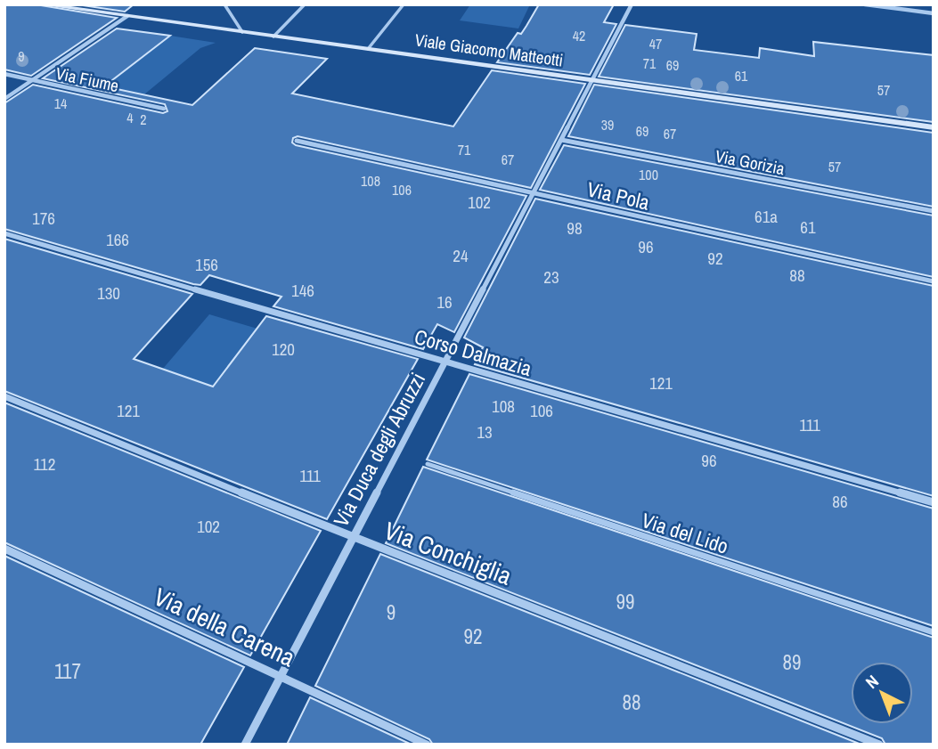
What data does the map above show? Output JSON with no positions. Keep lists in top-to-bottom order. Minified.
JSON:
{"streets":{"street":["Viale Giacomo Matteotti","Via Fiume","Via Gorizia","Via Pola","Corso Dalmazia","Via Duca degli Abruzzi","Via Conchiglia","Via della Carena"],"lane":["Via del Lido"]},"crossings":[["Viale Giacomo Matteotti","Via Duca degli Abruzzi"],["Via Gorizia","Via Duca degli Abruzzi"],["Via Pola","Via Duca degli Abruzzi"],["Corso Dalmazia","Via Duca degli Abruzzi"],["Via Duca degli Abruzzi","Via Conchiglia"],["Via Duca degli Abruzzi","Via della Carena"]],"house_numbers":["42","47","9","71","69","61","57","14","4","2","39","69","67","71","67","57","100","108","106","102","61a","176","61","98","166","96","24","92","156","88","23","146","130","16","120","121","108","121","106","111","13","96","112","111","86","102","99","9","92","89","117","88"],"north":"top left"}
